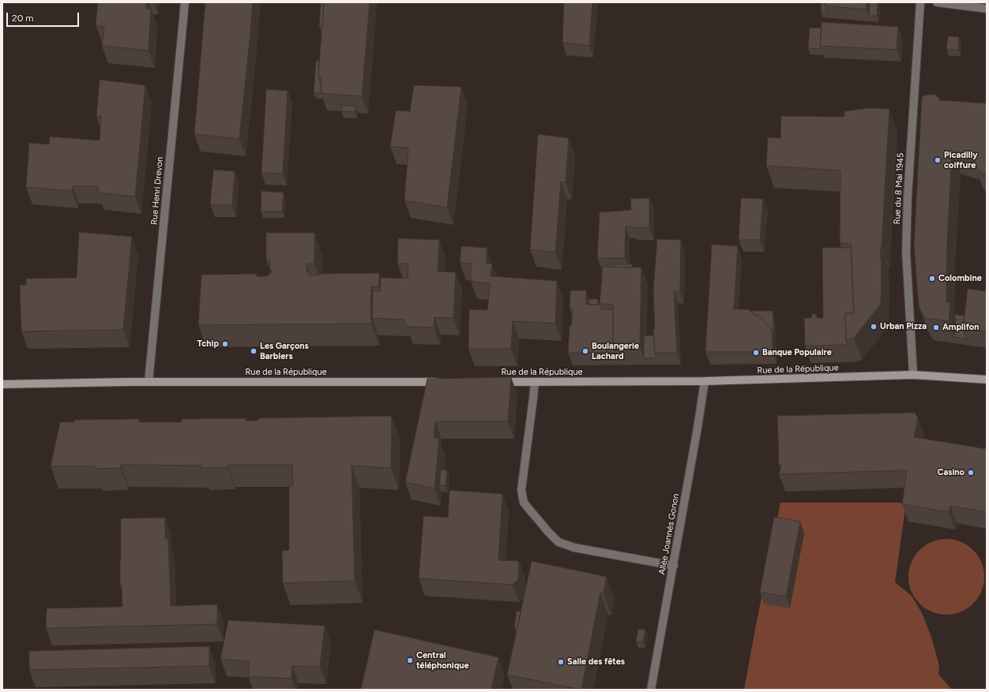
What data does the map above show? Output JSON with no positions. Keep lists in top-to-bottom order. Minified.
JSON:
{"streets":{"main road":["Rue de la République"],"street":["Rue du 8 Mai 1945","Rue Henri Drevon","Allée Joannès Gonon"]},"crossings":[["Rue du 8 Mai 1945","Rue de la République"],["Rue Henri Drevon","Rue de la République"],["Rue de la République","Allée Joannès Gonon"]],"places":["Picadilly coiffure","Colombine","Urban Pizza","Amplifon","Tchip","Les Garçons Barbiers","Boulangerie Lachard","Banque Populaire","Casino","Central téléphonique","Salle des fêtes"],"scale_bar":"20 m"}
